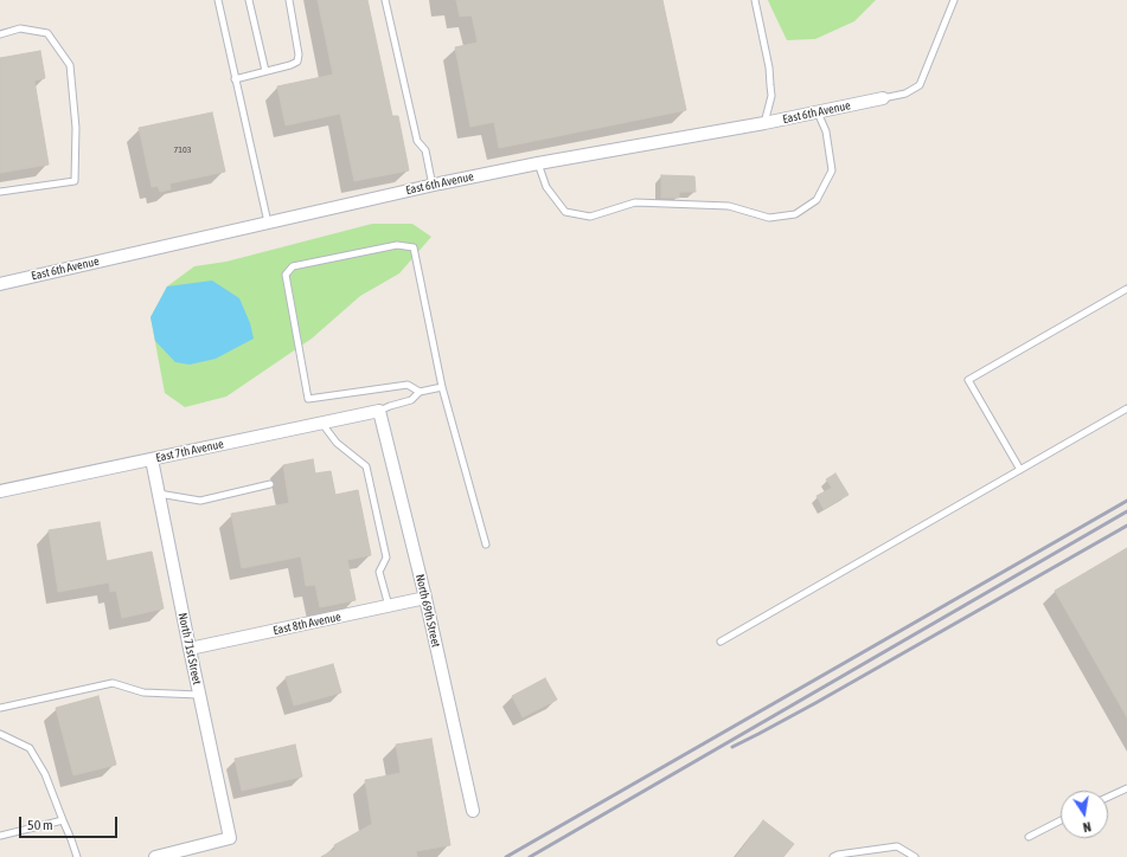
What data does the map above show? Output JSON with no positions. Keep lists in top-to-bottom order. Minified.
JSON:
{"streets":{"street":["East 6th Avenue","East 7th Avenue","North 69th Street","East 8th Avenue","North 71st Street"]},"crossings":[["East 7th Avenue","North 69th Street"],["East 7th Avenue","North 71st Street"],["North 69th Street","East 8th Avenue"],["East 8th Avenue","North 71st Street"]],"house_numbers":["7103"],"scale_bar":"50 m","north":"bottom"}
